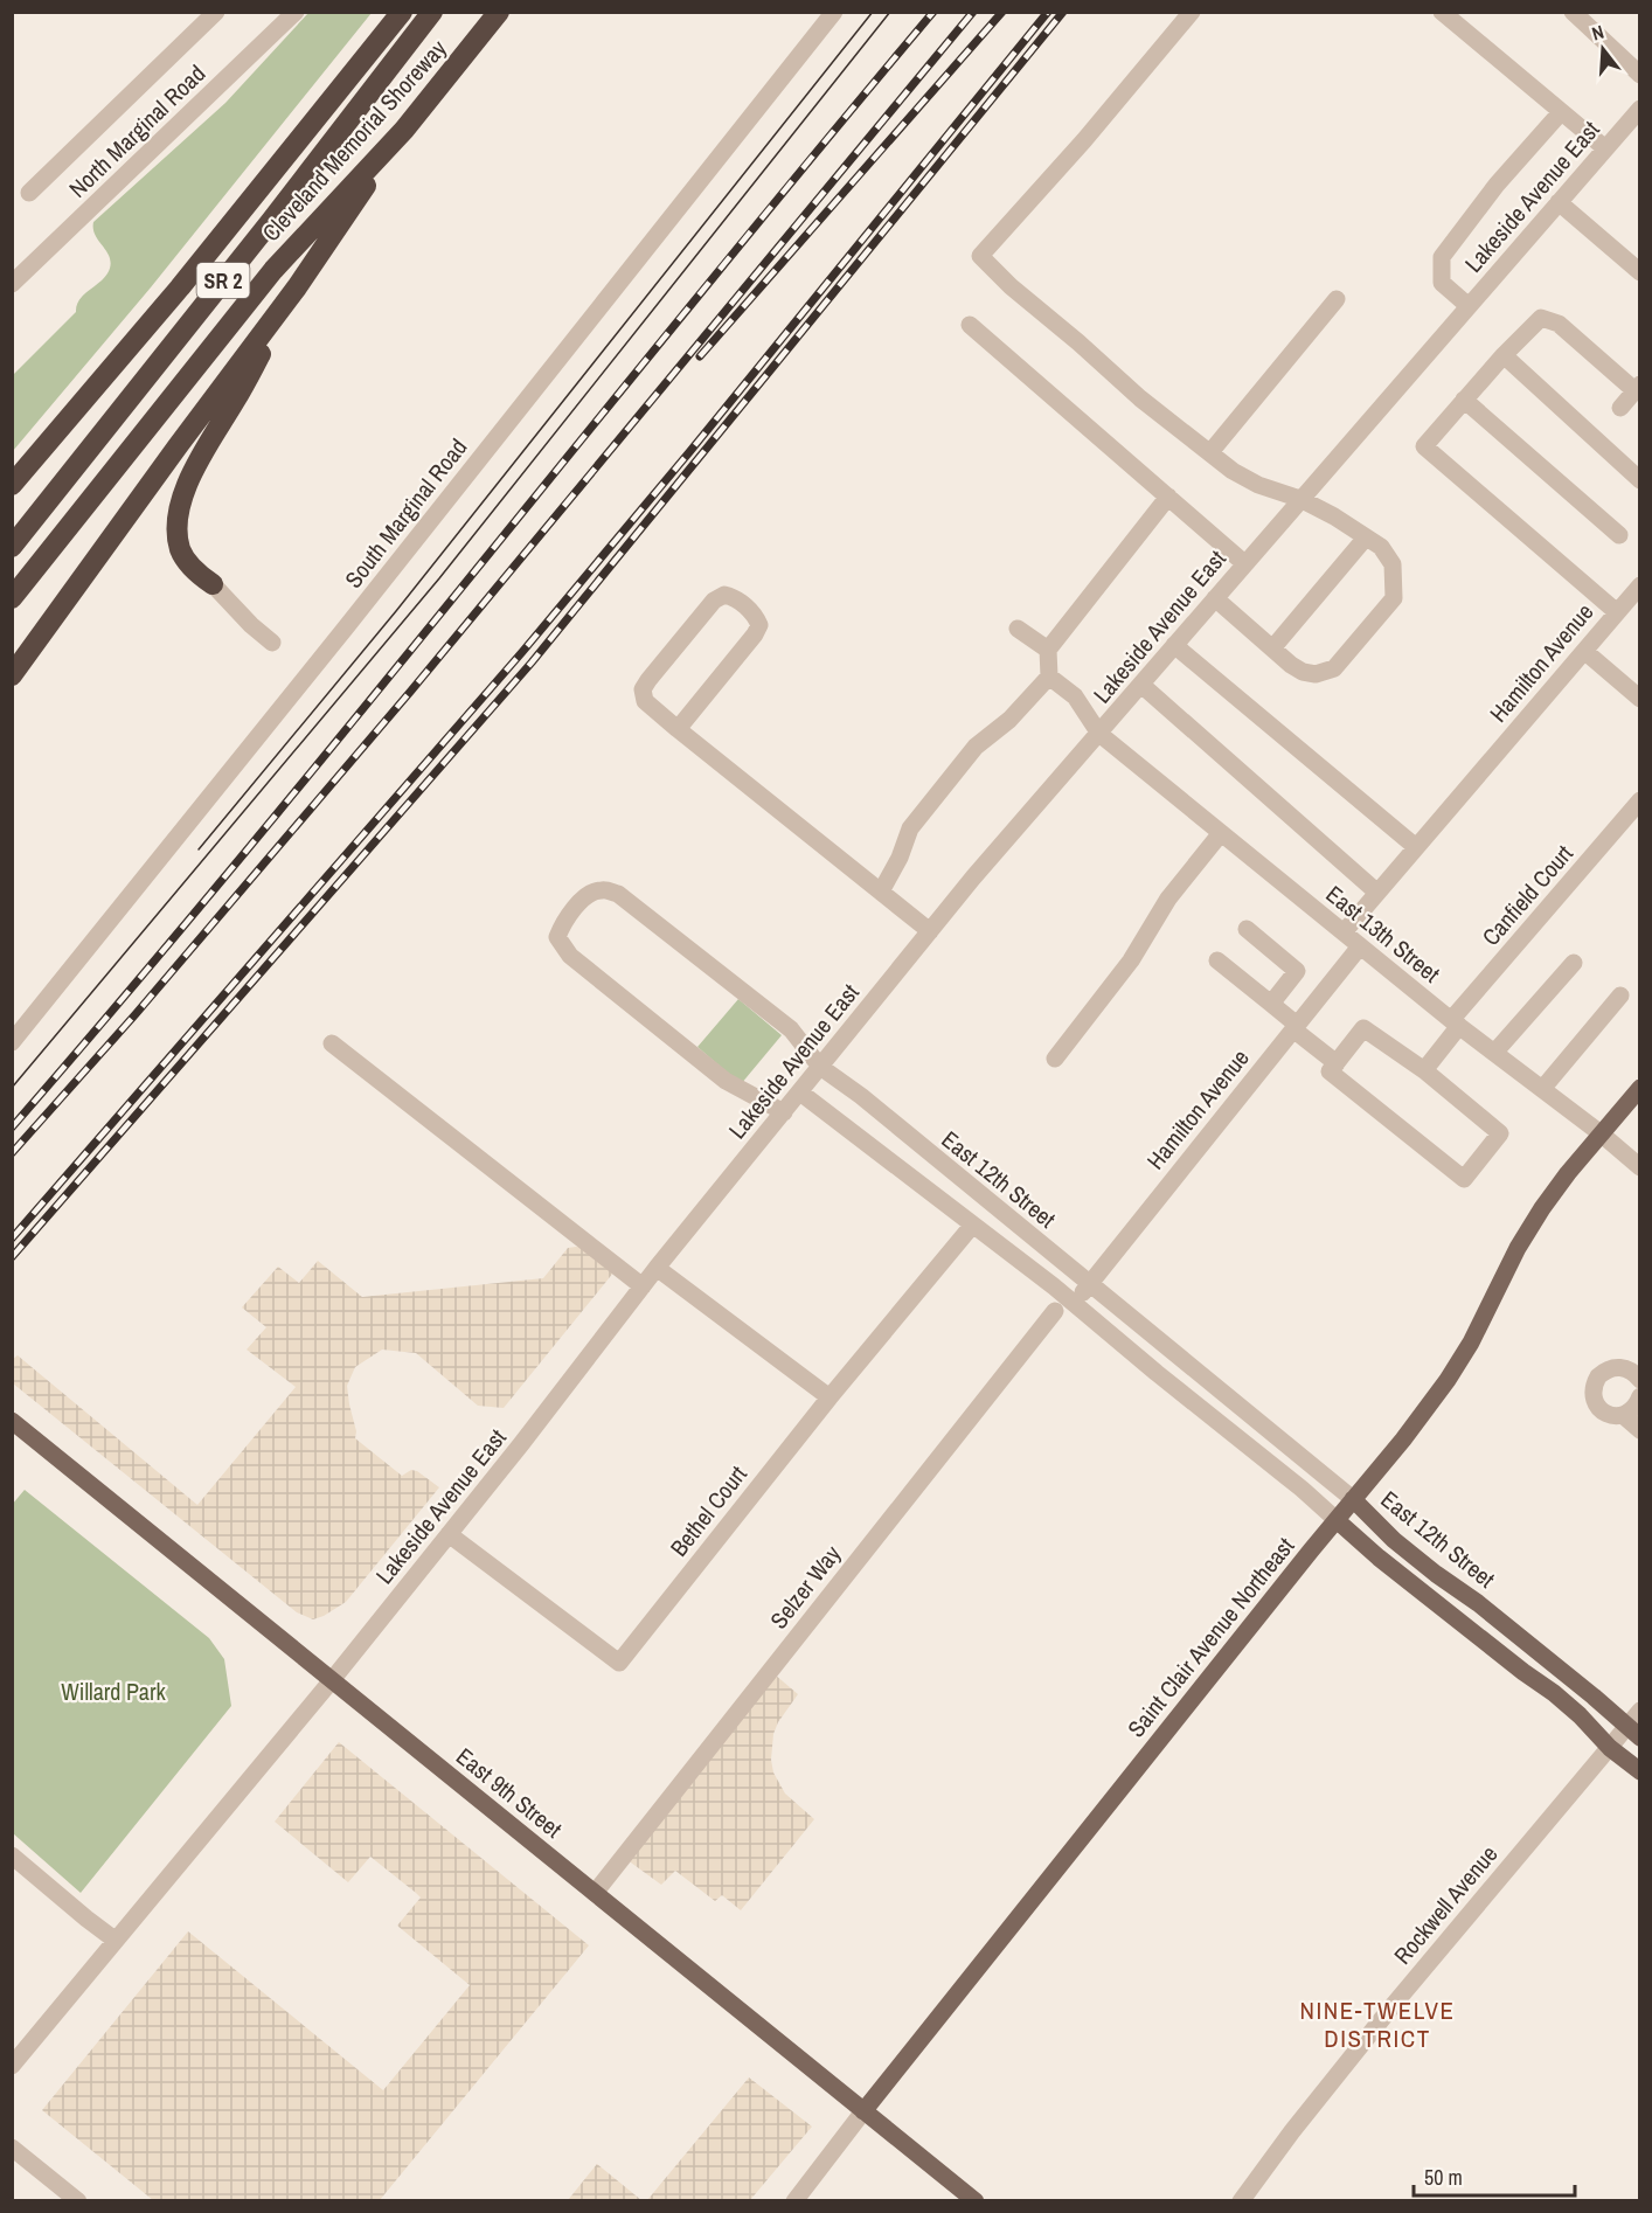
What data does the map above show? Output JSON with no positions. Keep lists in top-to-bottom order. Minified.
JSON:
{"streets":{"highway":["Cleveland Memorial Shoreway","SR 2"],"main road":["East 12th Street","Saint Clair Avenue Northeast","East 9th Street"],"street":["North Marginal Road","Lakeside Avenue East","South Marginal Road","Hamilton Avenue","Canfield Court","East 13th Street","Bethel Court","Selzer Way","Rockwell Avenue"]},"crossings":[["Lakeside Avenue East","East 13th Street"],["Lakeside Avenue East","East 12th Street"],["Lakeside Avenue East","Bethel Court"],["Lakeside Avenue East","East 9th Street"],["Hamilton Avenue","East 13th Street"],["Hamilton Avenue","East 12th Street"],["Canfield Court","East 13th Street"],["East 13th Street","Saint Clair Avenue Northeast"],["East 12th Street","Saint Clair Avenue Northeast"],["East 12th Street","Rockwell Avenue"],["Selzer Way","East 9th Street"],["Saint Clair Avenue Northeast","East 9th Street"]],"districts":["NINE-TWELVE DISTRICT"],"parks":["Willard Park"],"scale_bar":"50 m","north":"top"}
